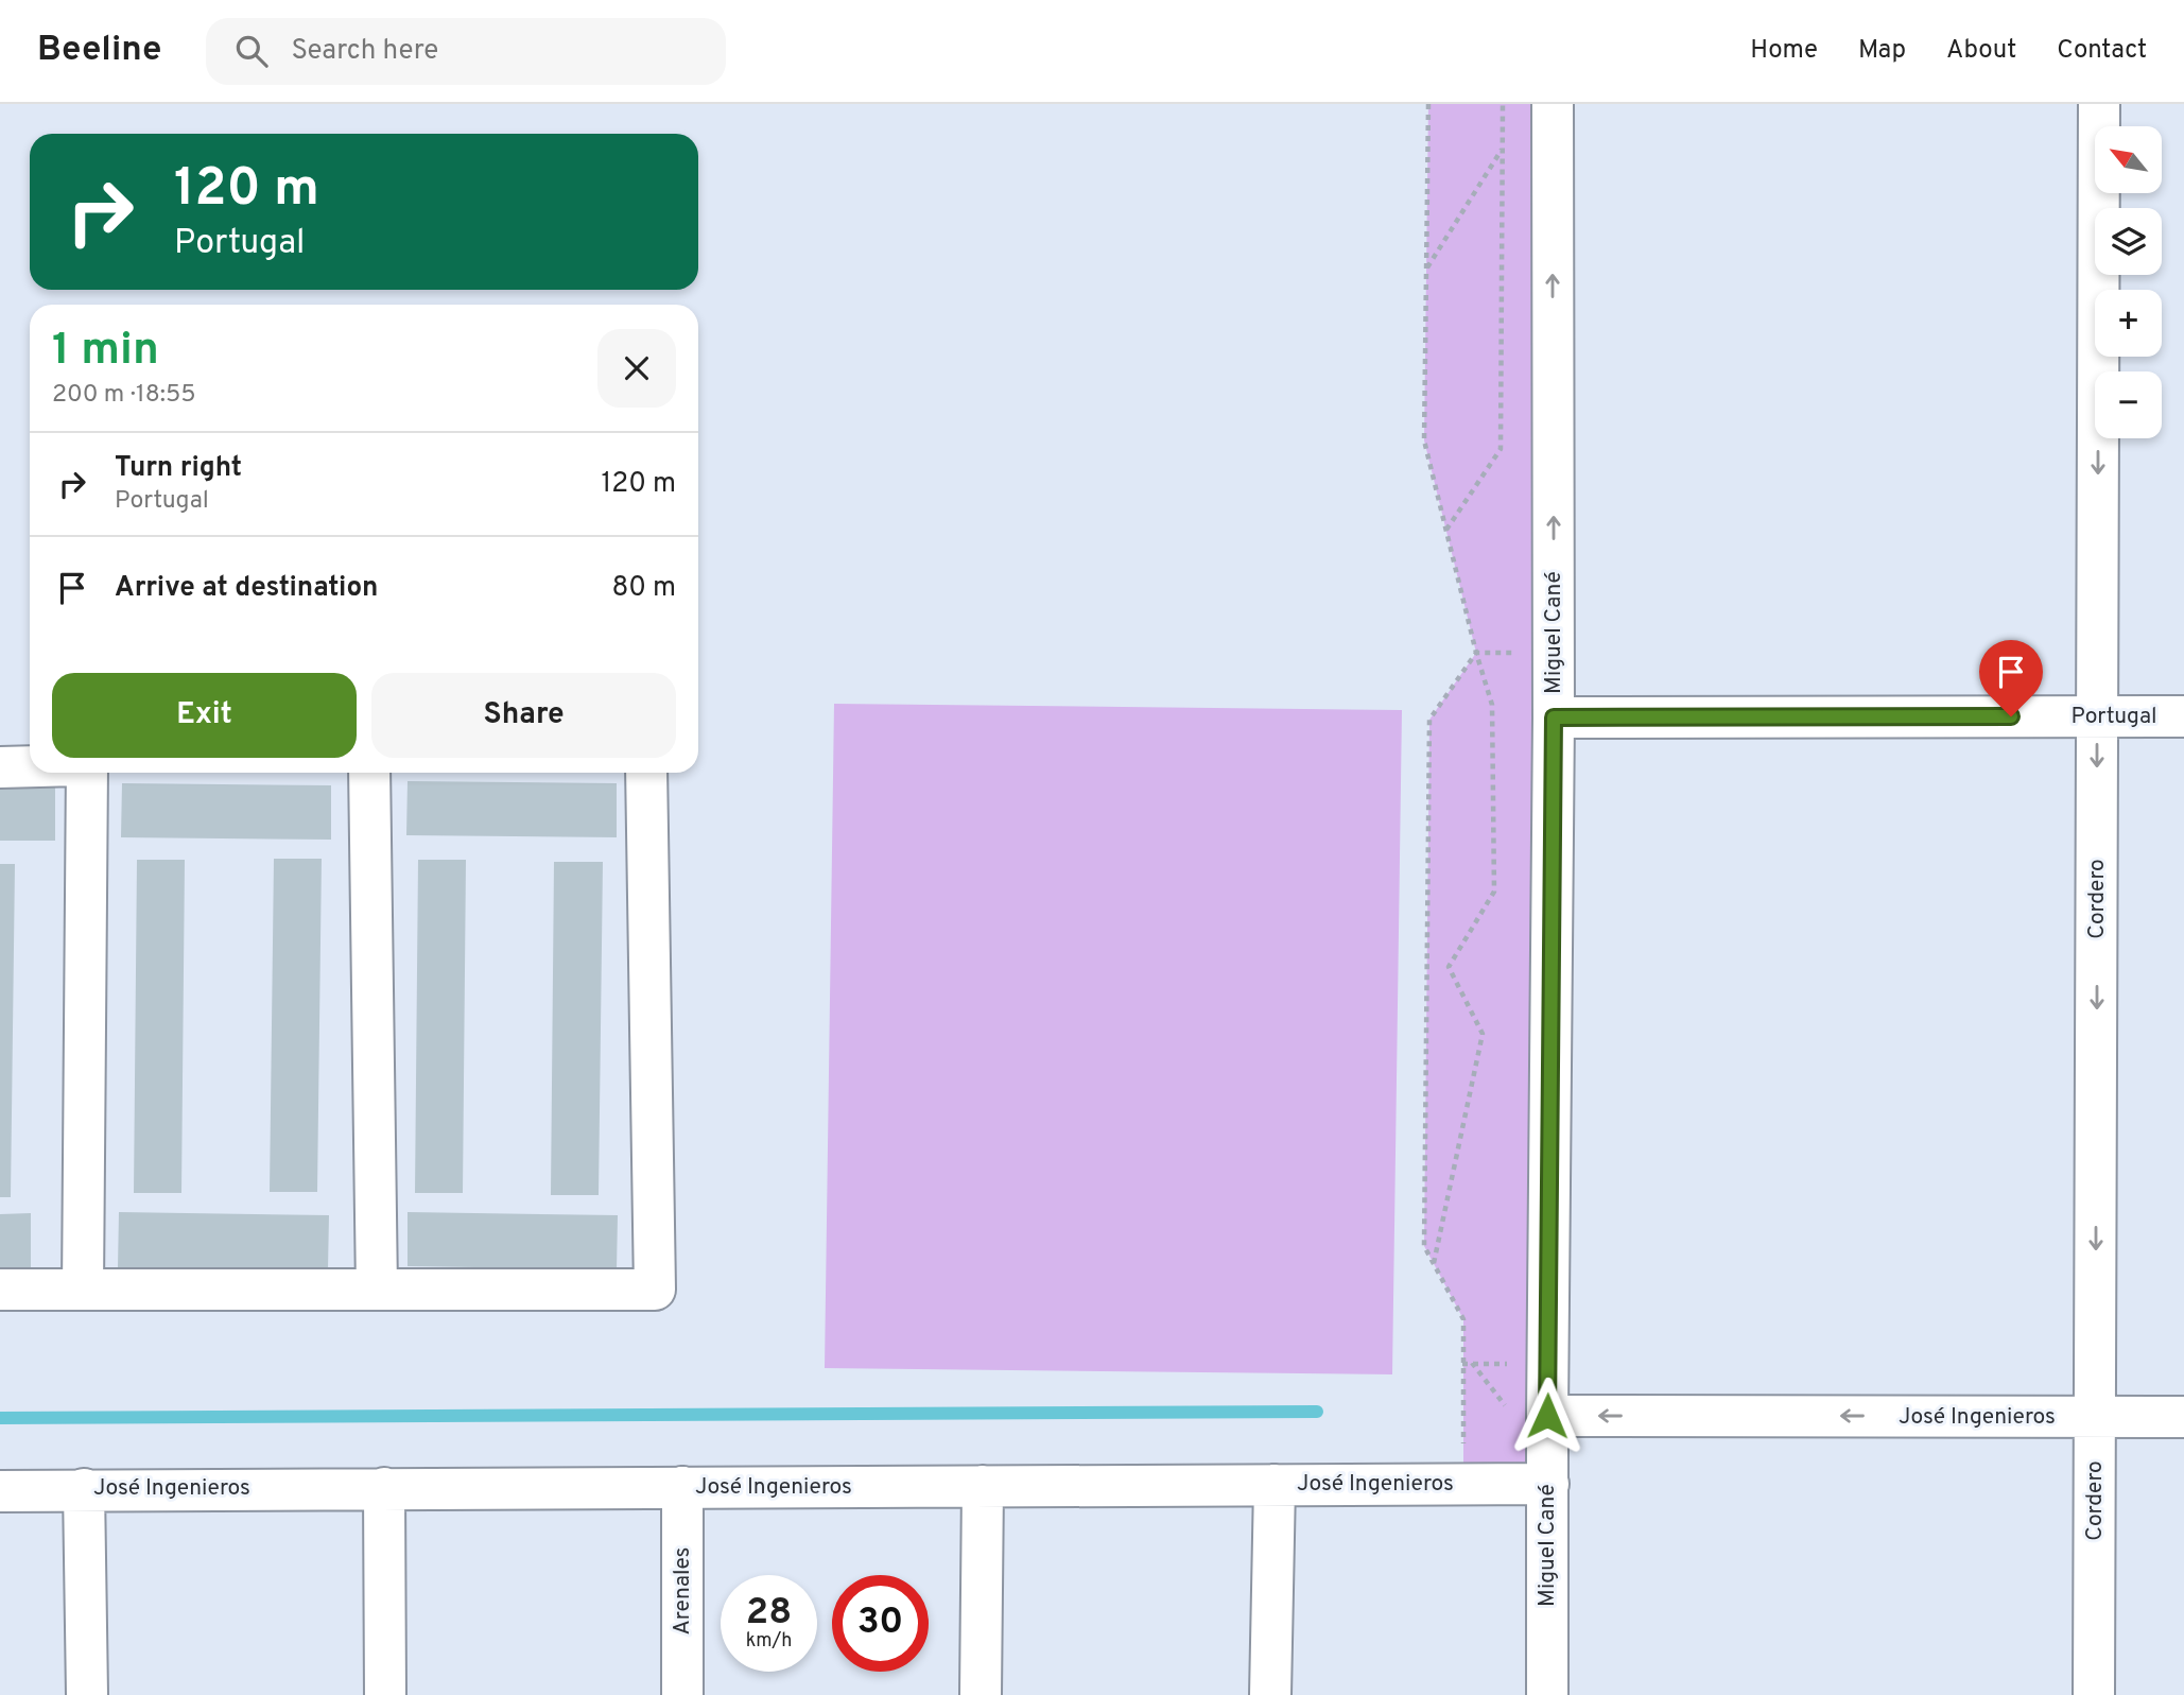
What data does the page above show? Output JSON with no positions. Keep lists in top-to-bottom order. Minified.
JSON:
{"streets":{"street":["Miguel Cané","Portugal","Cordero","José Ingenieros","Arenales"]},"crossings":[["Miguel Cané","Portugal"],["Miguel Cané","José Ingenieros"],["Portugal","Cordero"],["Cordero","José Ingenieros"],["José Ingenieros","Arenales"]],"one_way":["Cordero"],"north":"top left","page":{"header":"Beeline","search":"Search here","nav":["Home","Map","About","Contact"],"map_buttons":["+","−"],"turn":["120 m","Portugal"],"heading":["1 min","200 m · 18:55"],"list":[{"name":"Turn right","note":"Portugal","value":"120 m"},{"name":"Arrive at destination","value":"80 m"}],"buttons":["Exit","Share"],"speed":"28 km/h","limit":"30"}}
